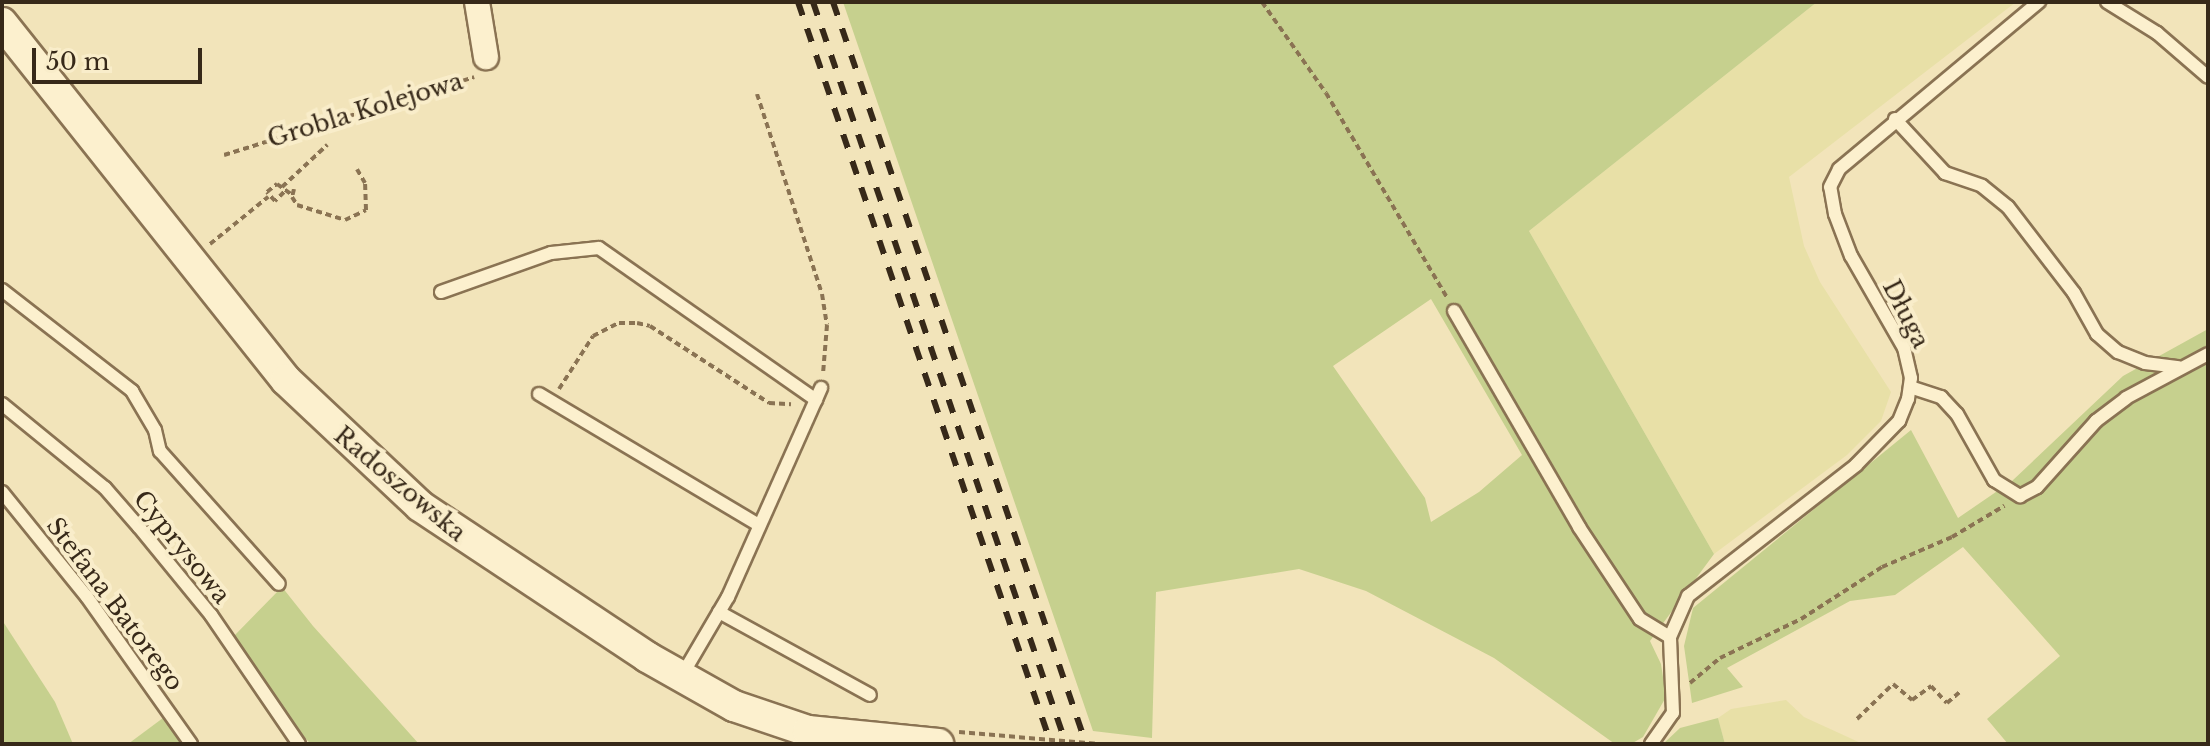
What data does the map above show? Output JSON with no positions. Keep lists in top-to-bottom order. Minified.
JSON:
{"streets":{"street":["Grobla Kolejowa","Radoszowska"],"lane":["Długa","Cyprysowa","Stefana Batorego"]},"scale_bar":"50 m"}
